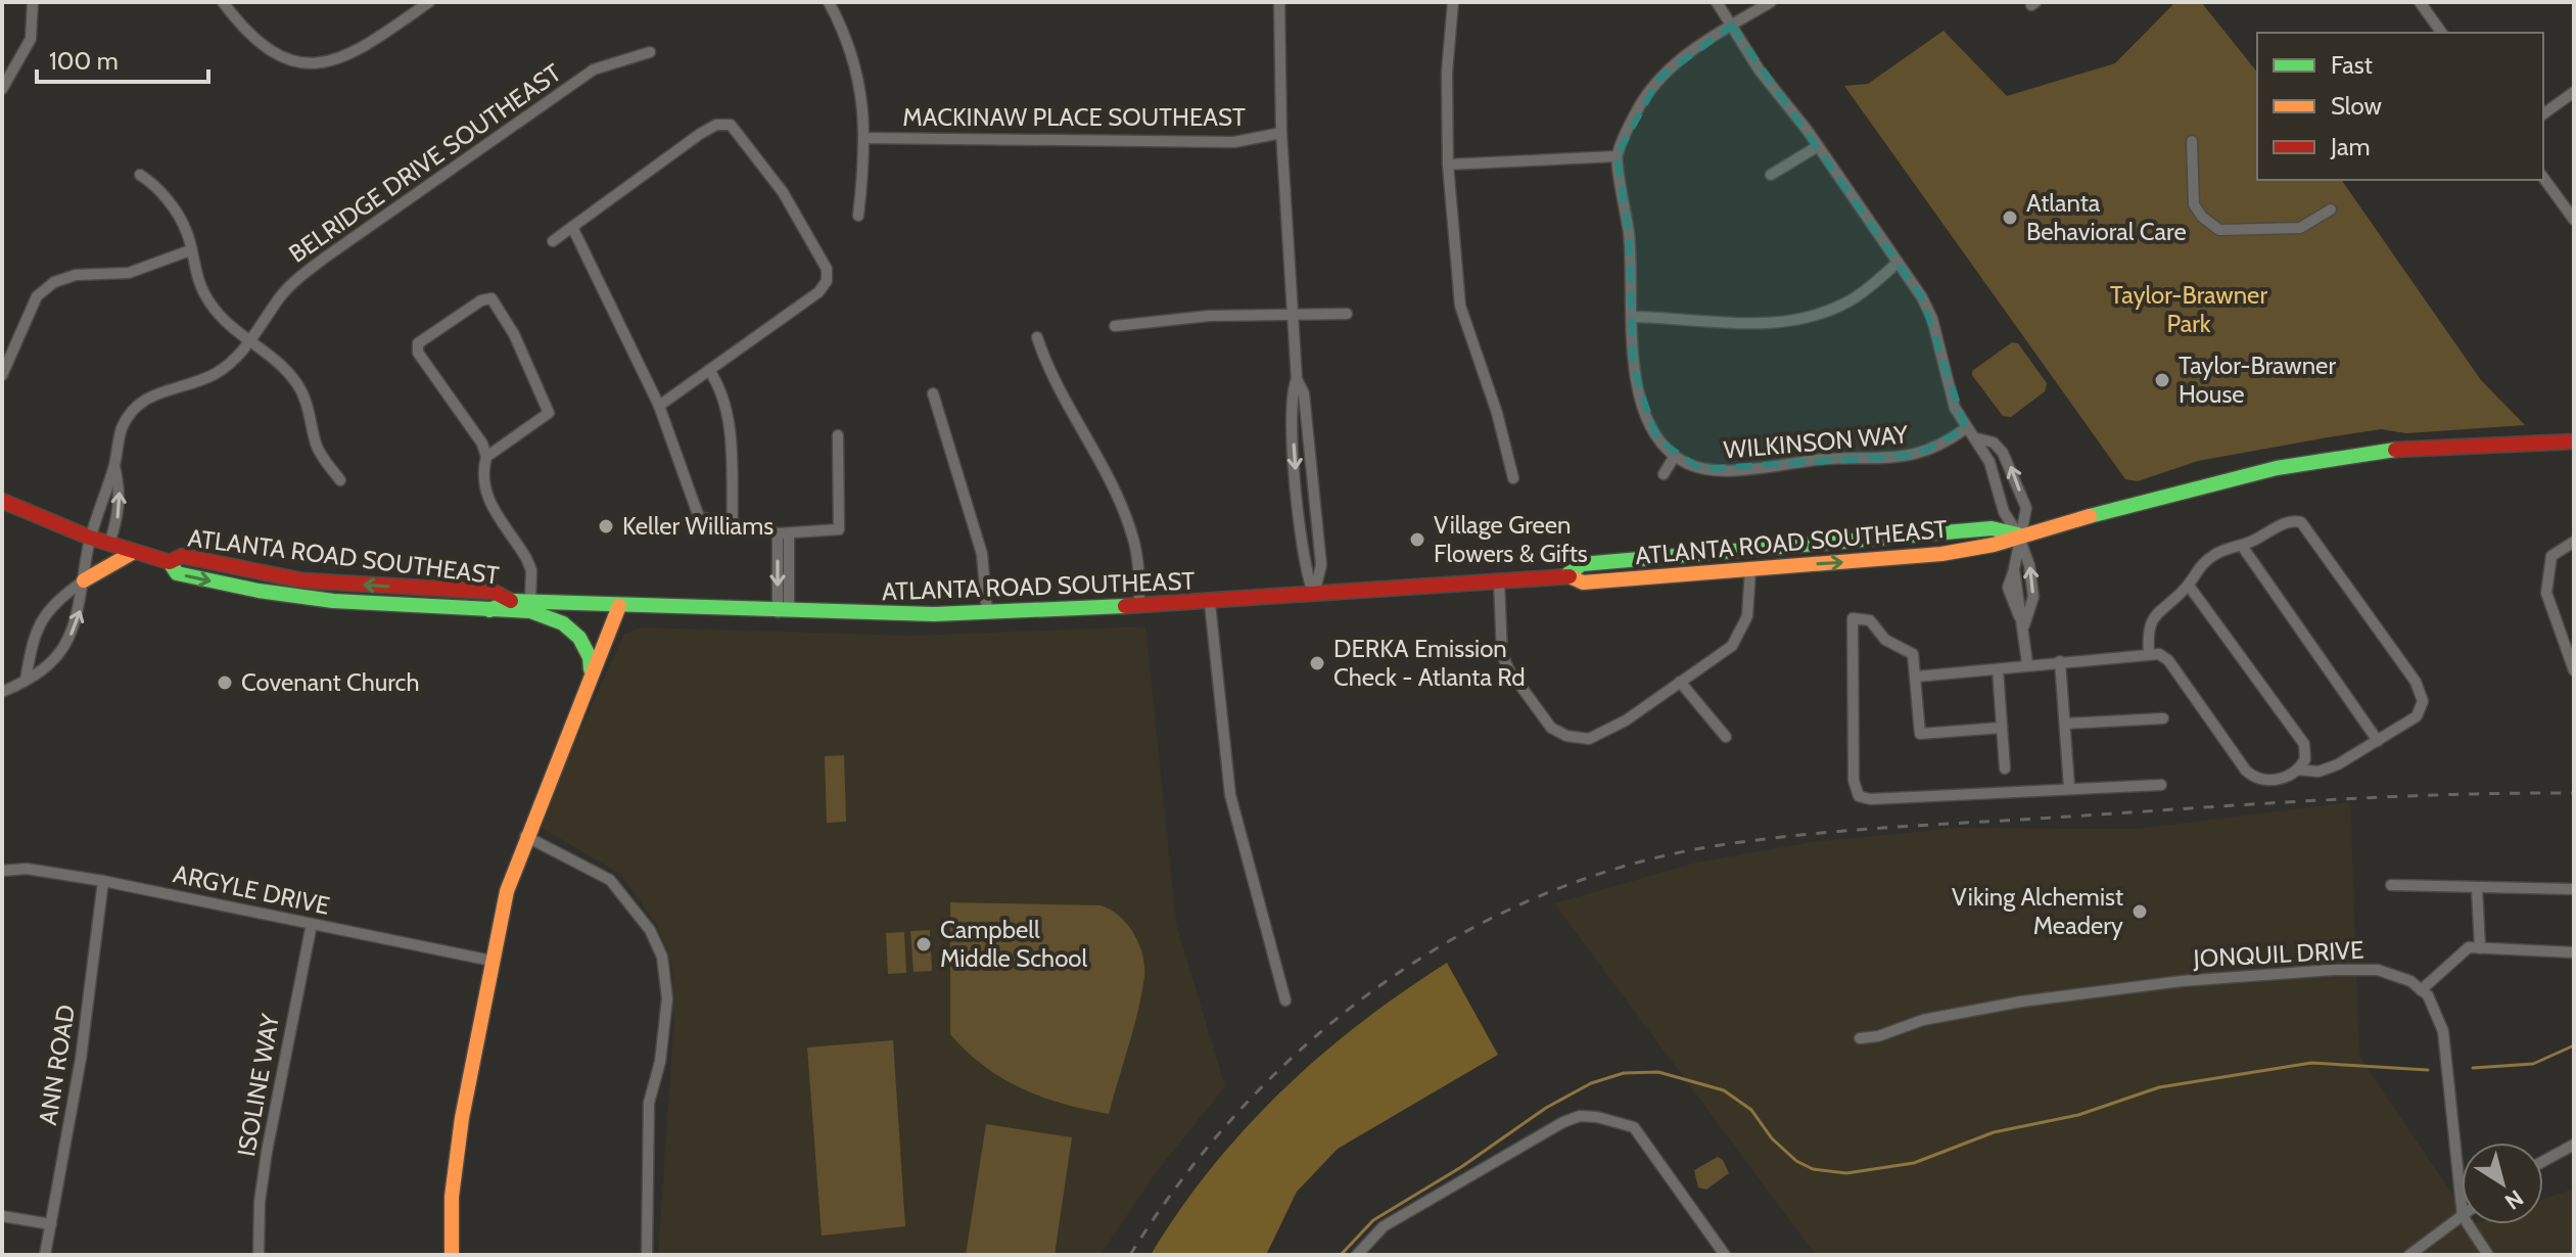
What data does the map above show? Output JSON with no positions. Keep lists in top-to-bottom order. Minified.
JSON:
{"streets":{"main road":["ATLANTA ROAD SOUTHEAST"],"street":["MACKINAW PLACE SOUTHEAST","BELRIDGE DRIVE SOUTHEAST","WILKINSON WAY","ARGYLE DRIVE","JONQUIL DRIVE","ANN ROAD","ISOLINE WAY"]},"crossings":[["BELRIDGE DRIVE SOUTHEAST","ATLANTA ROAD SOUTHEAST"],["ARGYLE DRIVE","ANN ROAD"],["ARGYLE DRIVE","ISOLINE WAY"]],"parks":["Taylor-Brawner Park"],"places":["Atlanta Behavioral Care","Taylor-Brawner House","Keller Williams","Village Green Flowers & Gifts","DERKA Emission Check - Atlanta Rd","Covenant Church","Viking Alchemist Meadery","Campbell Middle School"],"legend":["Fast","Slow","Jam"],"scale_bar":"100 m","north":"bottom right"}
